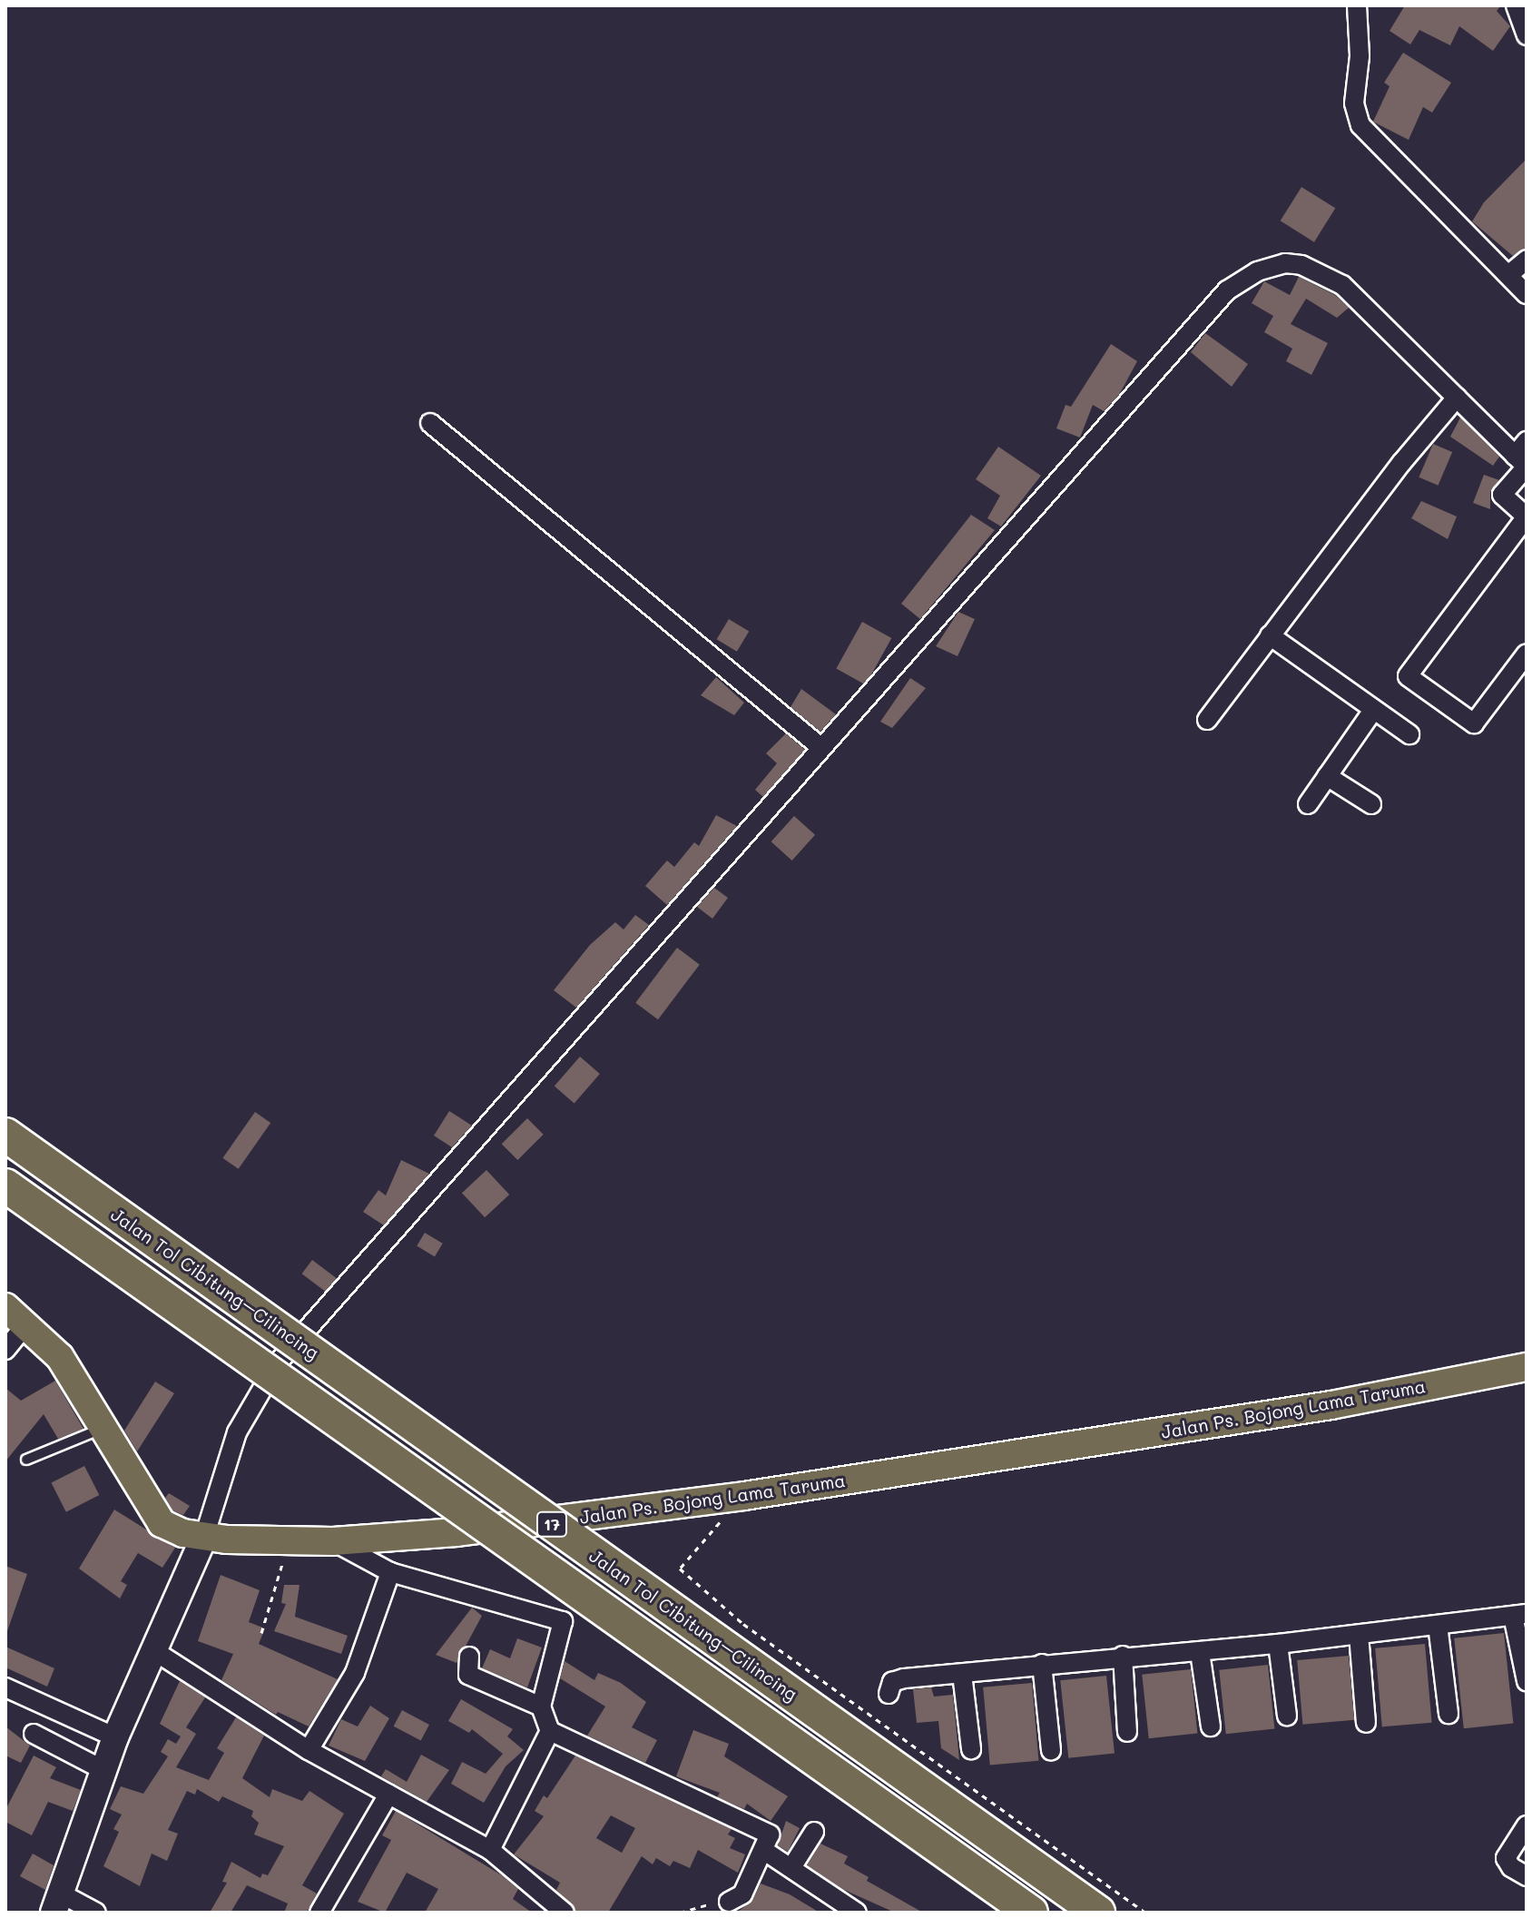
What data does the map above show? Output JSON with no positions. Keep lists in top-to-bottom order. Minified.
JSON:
{"streets":{"highway":["Jalan Tol Cibitung–Cilincing","17"],"main road":["Jalan Ps. Bojong Lama Taruma"]}}
